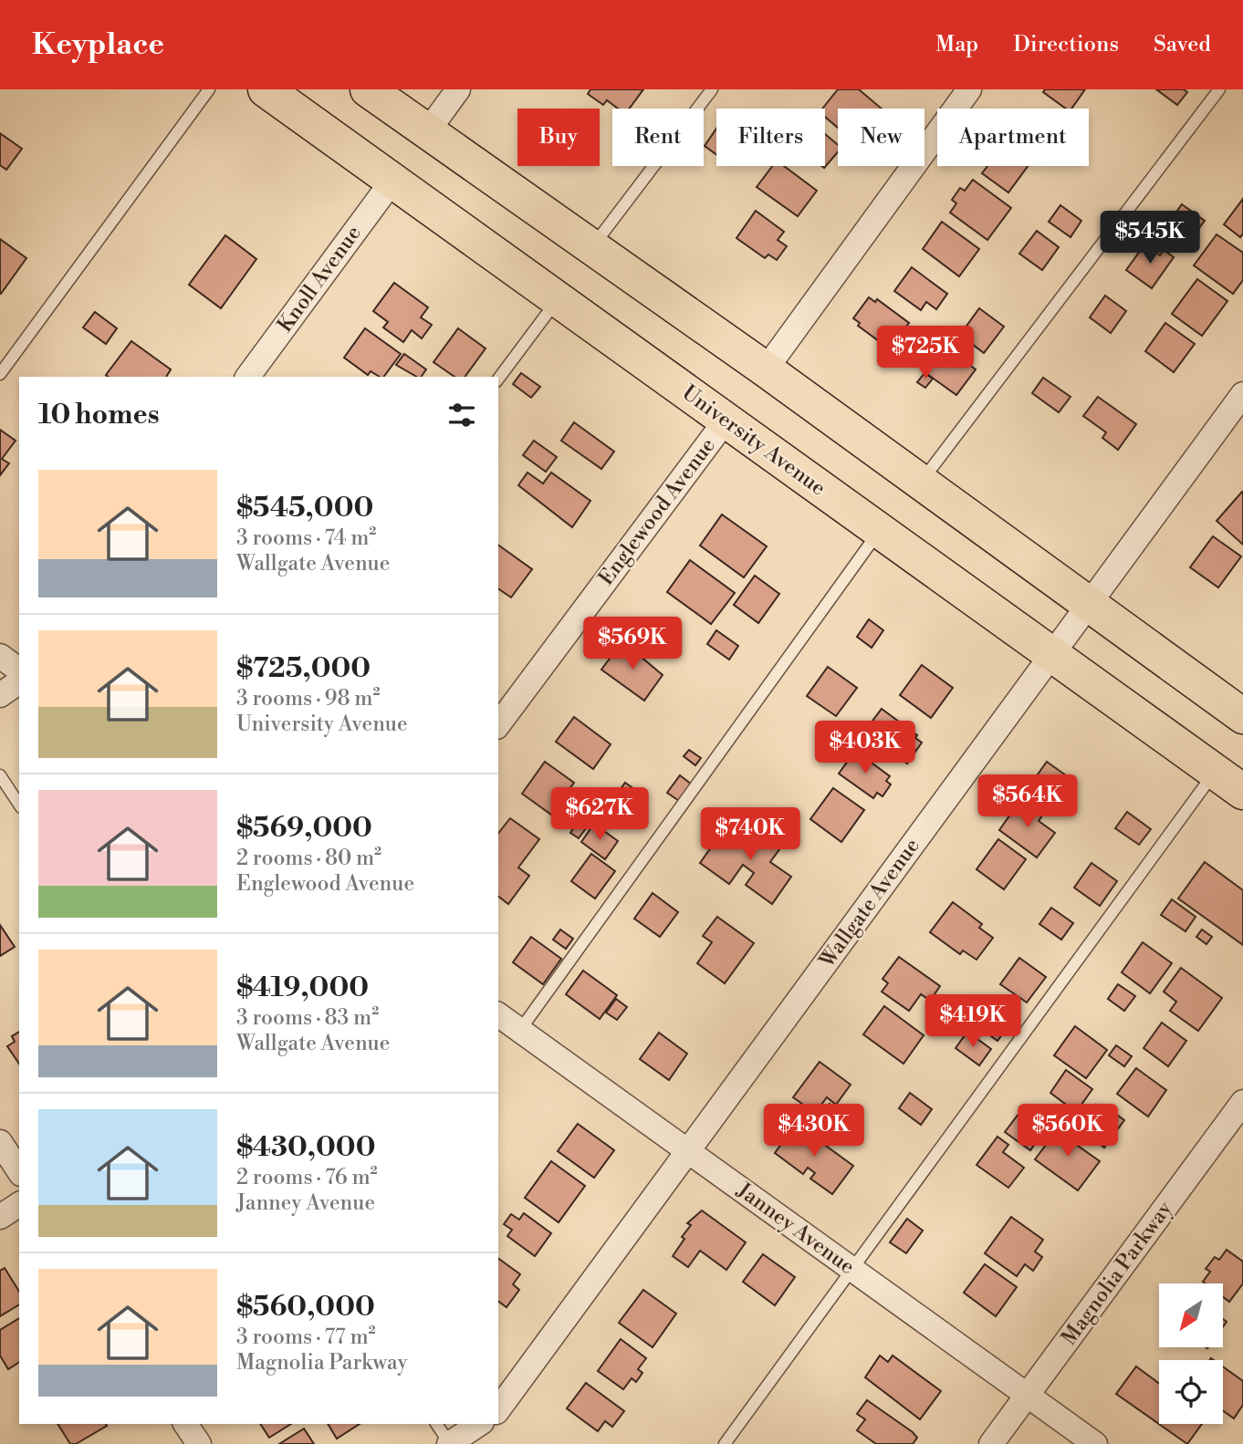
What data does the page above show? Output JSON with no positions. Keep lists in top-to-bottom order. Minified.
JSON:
{"streets":{"main road":["University Avenue"],"street":["Knoll Avenue","Englewood Avenue","Wallgate Avenue","Janney Avenue","Magnolia Parkway"]},"crossings":[["Knoll Avenue","University Avenue"],["University Avenue","Englewood Avenue"],["University Avenue","Wallgate Avenue"],["Wallgate Avenue","Janney Avenue"],["Janney Avenue","Magnolia Parkway"]],"north":"bottom left","page":{"header":"Keyplace","nav":["Map","Directions","Saved"],"chip":["Buy","Rent","Filters","New","Apartment"],"price":["$545K","$725K","$569K","$403K","$564K","$627K","$740K","$419K","$430K","$560K"],"heading":"10 homes","list":[{"name":"$545,000","note":"3 rooms · 74 m² · Wallgate Avenue"},{"name":"$725,000","note":"3 rooms · 98 m² · University Avenue"},{"name":"$569,000","note":"2 rooms · 80 m² · Englewood Avenue"},{"name":"$419,000","note":"3 rooms · 83 m² · Wallgate Avenue"},{"name":"$430,000","note":"2 rooms · 76 m² · Janney Avenue"},{"name":"$560,000","note":"3 rooms · 77 m² · Magnolia Parkway"}]}}
